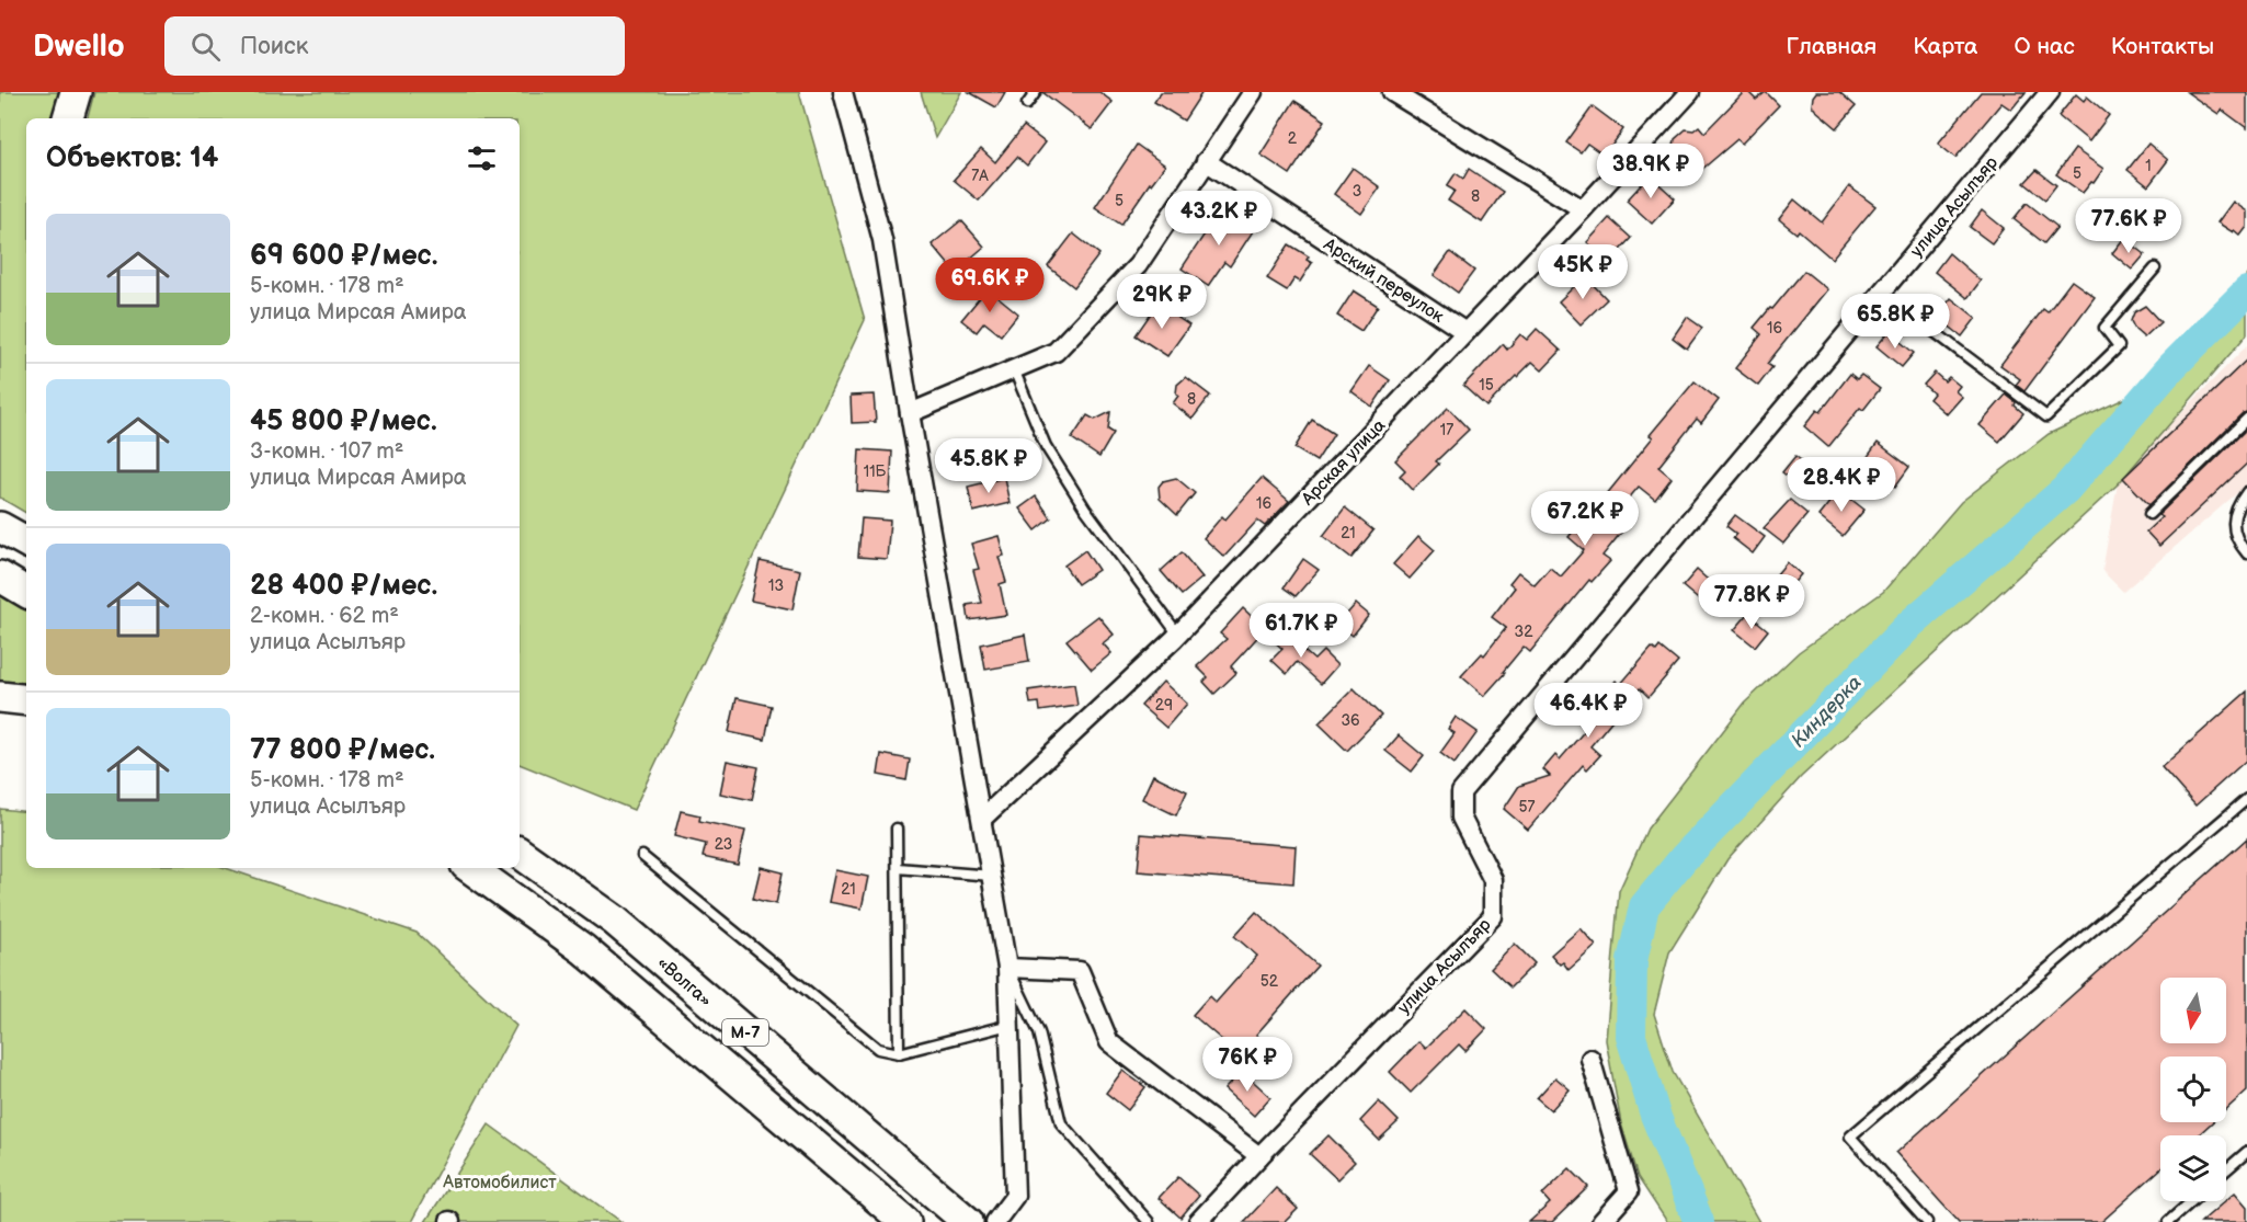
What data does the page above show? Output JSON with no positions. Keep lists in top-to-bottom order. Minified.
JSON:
{"streets":{"main road":["«Волга»","М-7"],"street":["улица Асылъяр","Арский переулок","Арская улица"]},"crossings":[["Арский переулок","Арская улица"]],"water":["Киндерка"],"parks":["Автомобилист"],"house_numbers":["2","1","5","7А","3","8","5","16","15","8","17","11Б","16","21","13","32","29","36","57","23","21","52"],"north":"bottom","page":{"header":"Dwello","search":"Поиск","nav":["Главная","Карта","О нас","Контакты"],"heading":"Объектов: 14","price":["38.9K ₽","43.2K ₽","77.6K ₽","45K ₽","69.6K ₽","29K ₽","65.8K ₽","45.8K ₽","28.4K ₽","67.2K ₽","77.8K ₽","61.7K ₽","46.4K ₽","76K ₽"],"list":[{"name":"69 600 ₽/мес.","note":"5-комн. · 178 m² · улица Мирсая Амира"},{"name":"45 800 ₽/мес.","note":"3-комн. · 107 m² · улица Мирсая Амира"},{"name":"28 400 ₽/мес.","note":"2-комн. · 62 m² · улица Асылъяр"},{"name":"77 800 ₽/мес.","note":"5-комн. · 178 m² · улица Асылъяр"}]}}
